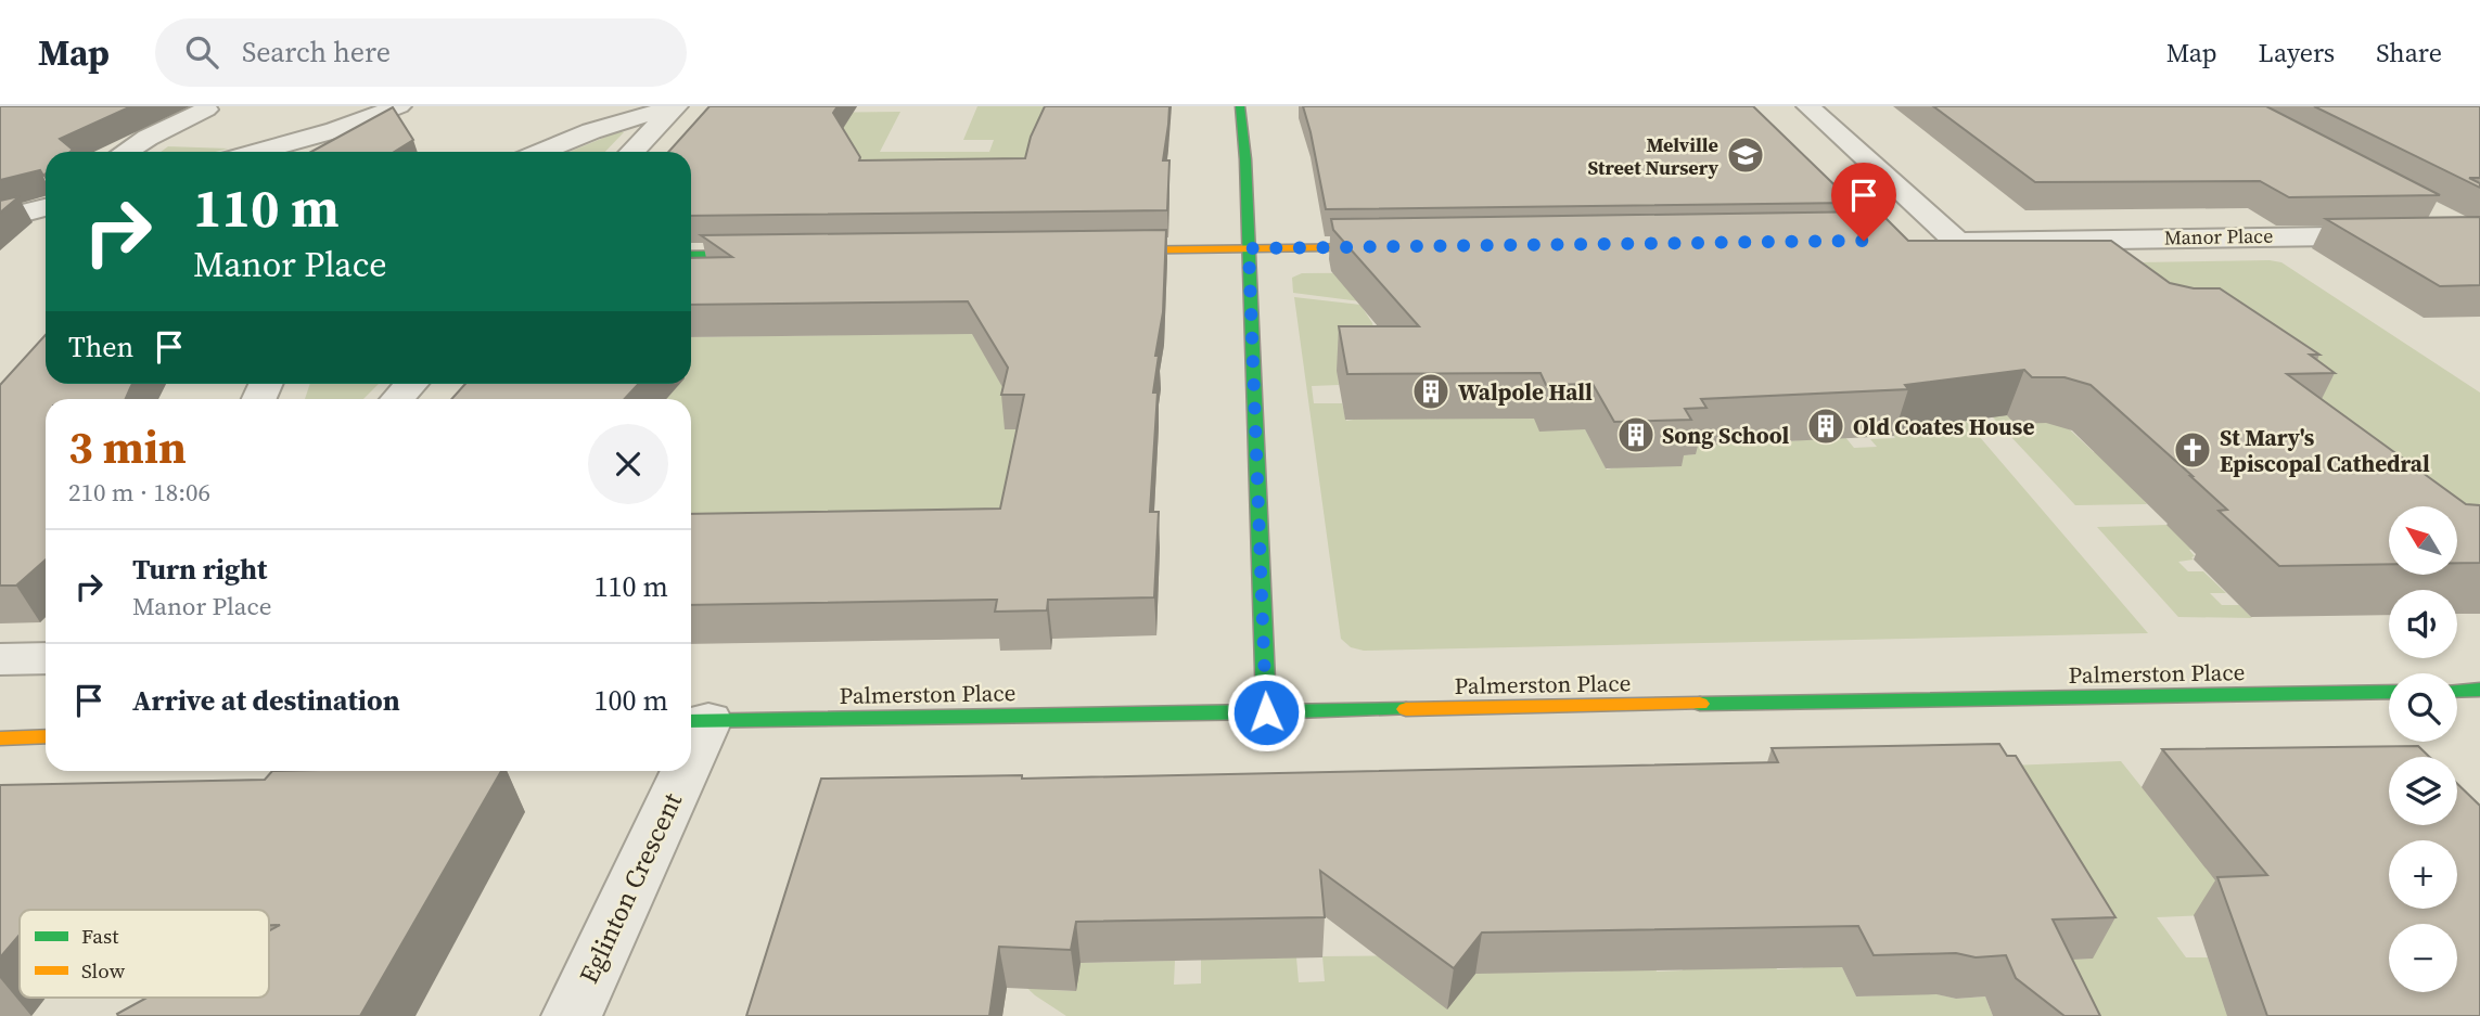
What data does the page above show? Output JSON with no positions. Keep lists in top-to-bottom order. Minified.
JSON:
{"streets":{"street":["Manor Place","Palmerston Place","Eglinton Crescent"]},"places":{"school or university":["Melville Street Nursery"],"building":["Walpole Hall","Old Coates House","Song School"],"church":["St Mary's Episcopal Cathedral"]},"legend":["Fast","Slow"],"north":"top left","page":{"header":"Map","search":"Search here","nav":["Map","Layers","Share"],"turn":["110 m","Manor Place"],"then":"Then","heading":["3 min","210 m · 18:06"],"map_buttons":["+","−"],"list":[{"name":"Turn right","note":"Manor Place","value":"110 m"},{"name":"Arrive at destination","value":"100 m"}]}}
